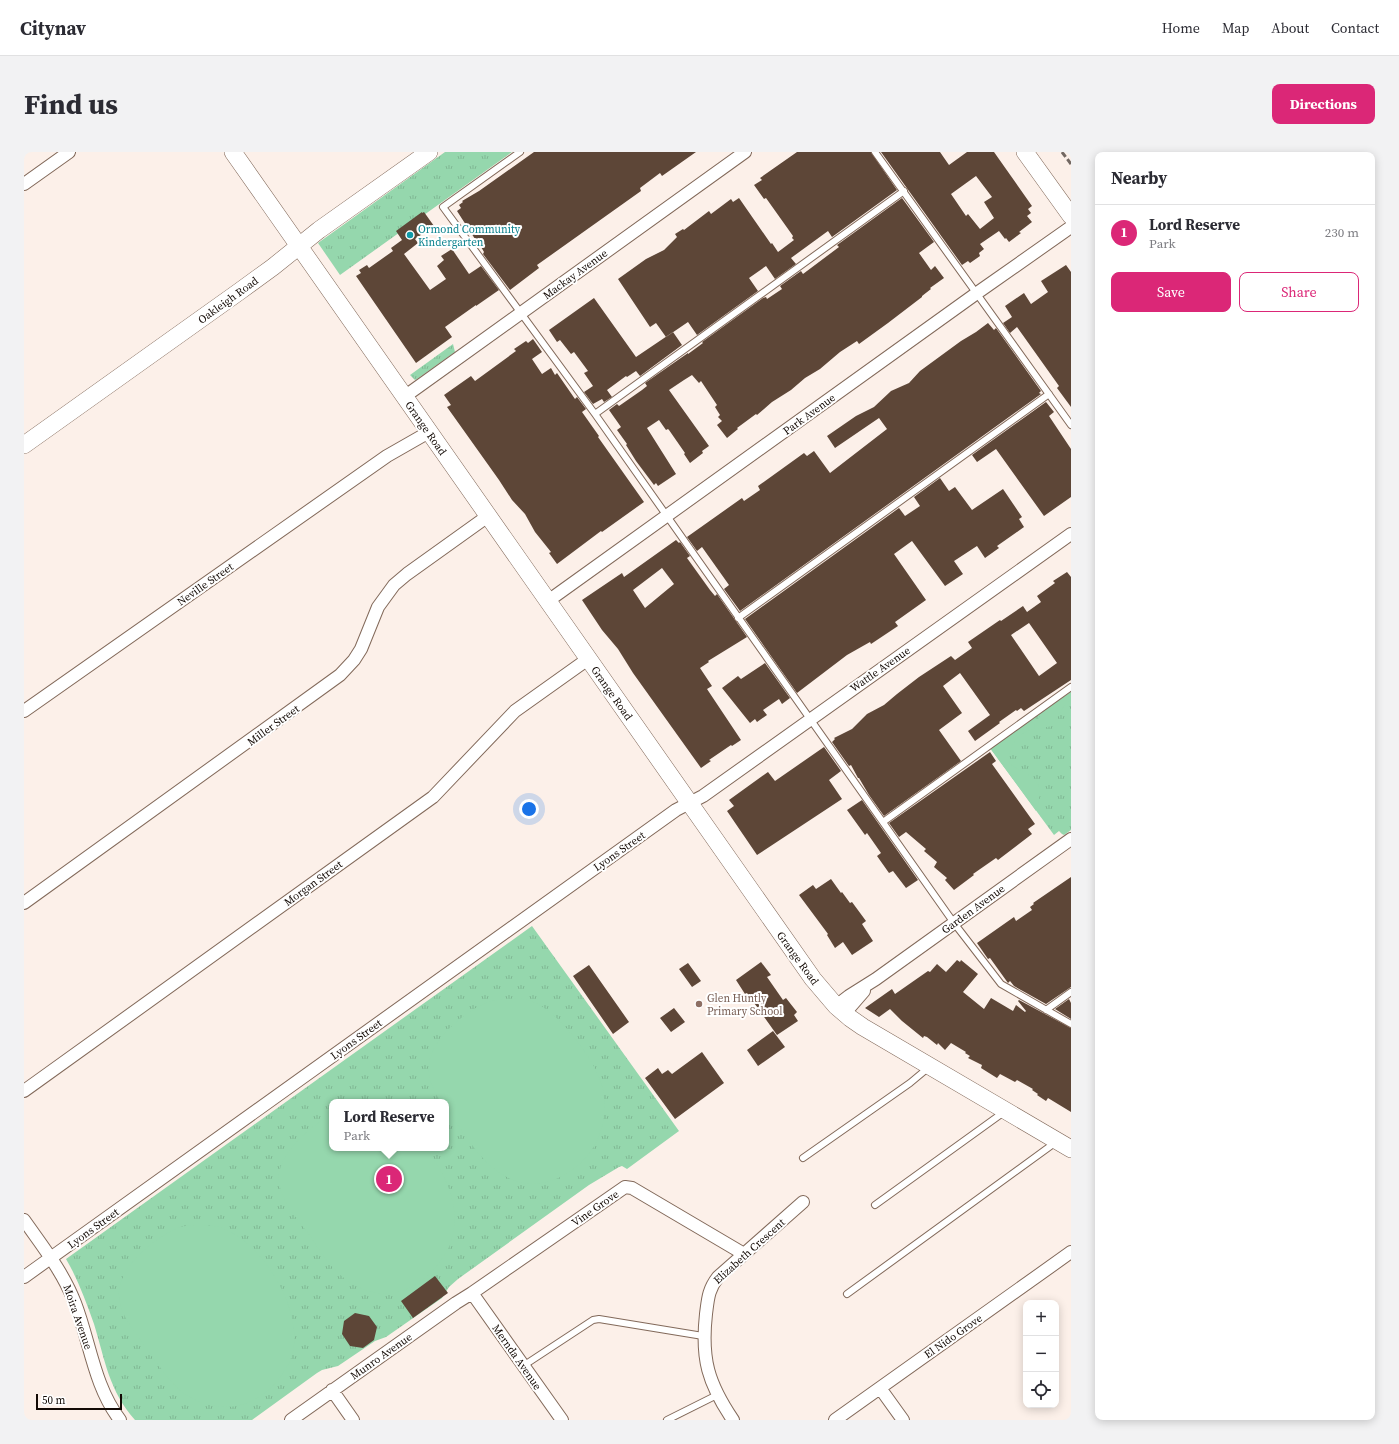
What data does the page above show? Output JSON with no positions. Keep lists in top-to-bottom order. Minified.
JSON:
{"streets":{"main road":["Oakleigh Road","Grange Road"],"street":["Mackay Avenue","Park Avenue","Neville Street","Wattle Avenue","Miller Street","Lyons Street","Morgan Street","Garden Avenue","Vine Grove","Elizabeth Crescent","Moira Avenue","El Nido Grove","Munro Avenue","Mernda Avenue"]},"crossings":[["Mackay Avenue","Grange Road"],["Oakleigh Road","Grange Road"],["Park Avenue","Grange Road"],["Grange Road","Neville Street"],["Grange Road","Wattle Avenue"],["Grange Road","Miller Street"],["Grange Road","Lyons Street"],["Grange Road","Morgan Street"],["Grange Road","Garden Avenue"],["Wattle Avenue","Lyons Street"],["Lyons Street","Moira Avenue"],["Vine Grove","Elizabeth Crescent"],["Vine Grove","Munro Avenue"],["Vine Grove","Mernda Avenue"],["Munro Avenue","Mernda Avenue"]],"places":["Ormond Community Kindergarten","Glen Huntly Primary School"],"scale_bar":"50 m","page":{"header":"Citynav","nav":["Home","Map","About","Contact"],"buttons":["Directions",["Save","Share"]],"title":"Find us","heading":"Nearby","list":[{"mark":"1","name":"Lord Reserve","note":"Park","value":"230 m"}],"popup":["Lord Reserve","Park"],"pins":"1","map_buttons":["+","−"],"scale":"50 m"}}
